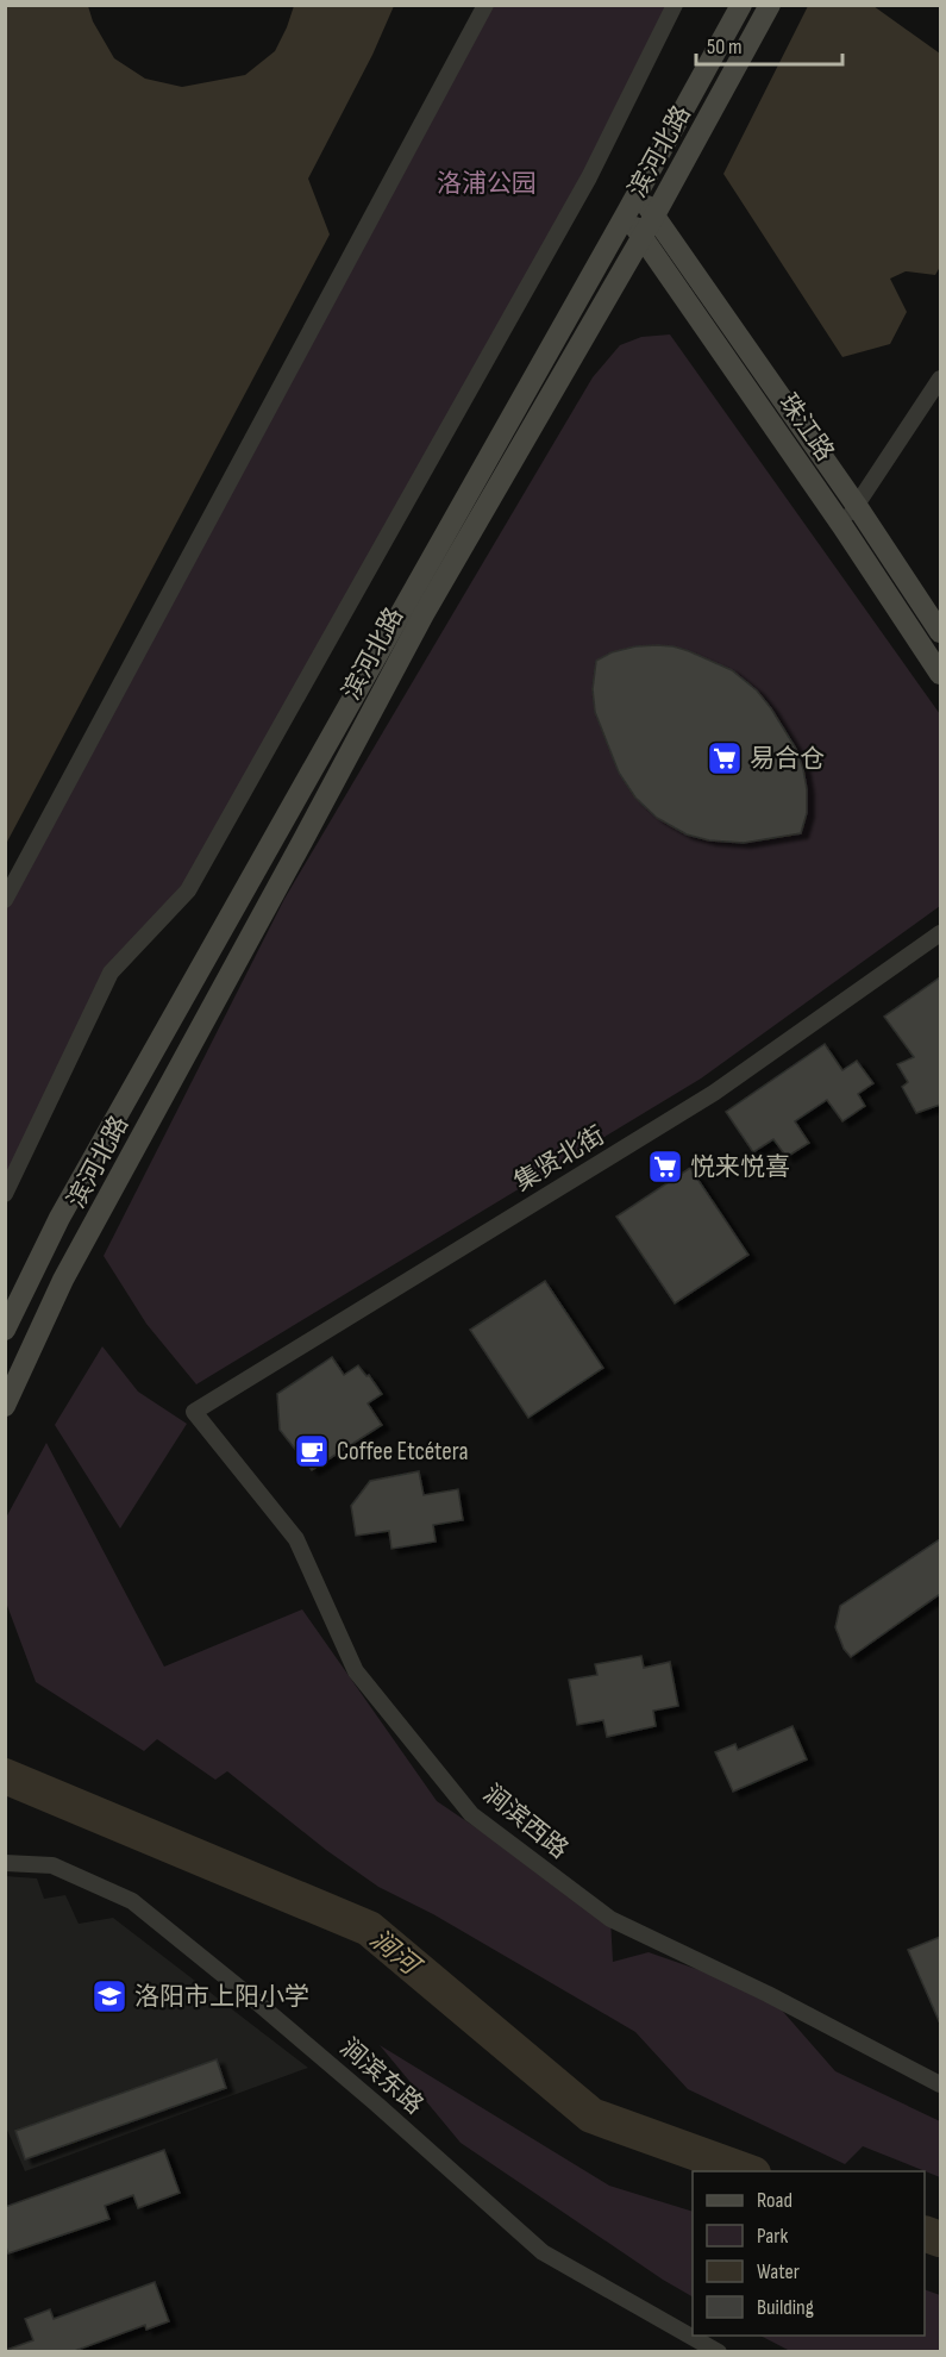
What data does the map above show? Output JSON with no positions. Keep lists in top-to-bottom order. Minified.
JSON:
{"streets":{"main road":["滨河北路","珠江路"],"street":["集贤北街","涧滨西路","涧滨东路"]},"crossings":[["滨河北路","珠江路"],["集贤北街","涧滨西路"]],"water":["涧河"],"parks":["洛浦公园"],"places":{"supermarket":["易合仓","悦来悦喜"],"cafe":["Coffee Etcétera"],"school or university":["洛阳市上阳小学"]},"legend":["Road","Park","Water","Building"],"scale_bar":"50 m"}
